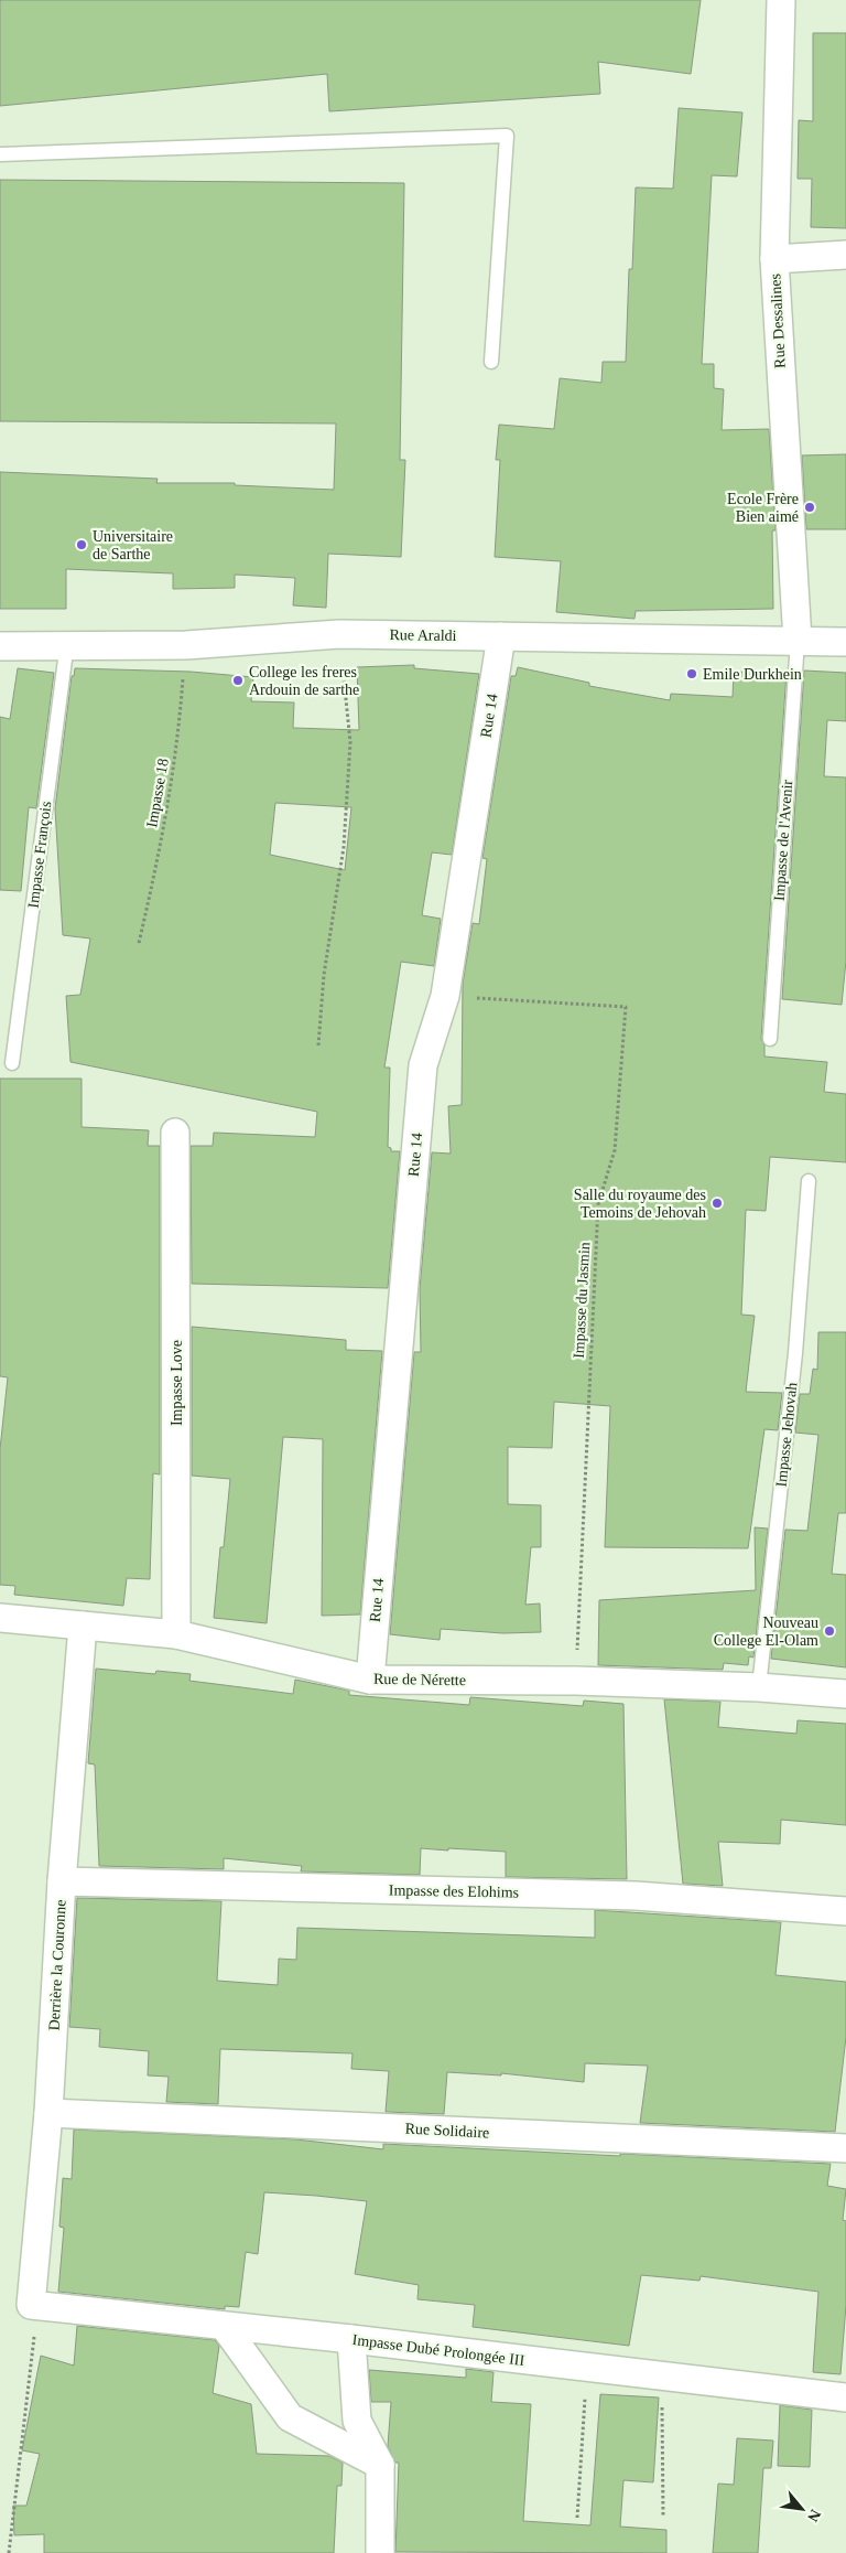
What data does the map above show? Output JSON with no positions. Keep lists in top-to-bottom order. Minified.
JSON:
{"streets":{"street":["Rue Dessalines","Rue Araldi","Rue 14","Impasse Love","Rue de Nérette","Impasse des Elohims","Derrière la Couronne","Rue Solidaire","Impasse Dubé Prolongée III"],"lane":["Impasse de l'Avenir","Impasse François","Impasse Jehovah"],"path":["Impasse 18","Impasse du Jasmin"]},"crossings":[["Rue Dessalines","Rue Araldi"],["Rue Dessalines","Impasse de l'Avenir"],["Rue Araldi","Rue 14"],["Rue Araldi","Impasse 18"],["Rue Araldi","Impasse de l'Avenir"],["Rue Araldi","Impasse François"],["Rue 14","Impasse du Jasmin"],["Rue 14","Rue de Nérette"],["Impasse du Jasmin","Rue de Nérette"],["Impasse Love","Rue de Nérette"],["Impasse Jehovah","Rue de Nérette"],["Rue de Nérette","Derrière la Couronne"],["Impasse des Elohims","Derrière la Couronne"],["Derrière la Couronne","Rue Solidaire"],["Derrière la Couronne","Impasse Dubé Prolongée III"]],"places":["Ecole Frère Bien aimé","Universitaire de Sarthe","Emile Durkhein","College les freres Ardouin de sarthe","Salle du royaume des Temoins de Jehovah","Nouveau College El-Olam"],"north":"bottom right"}
